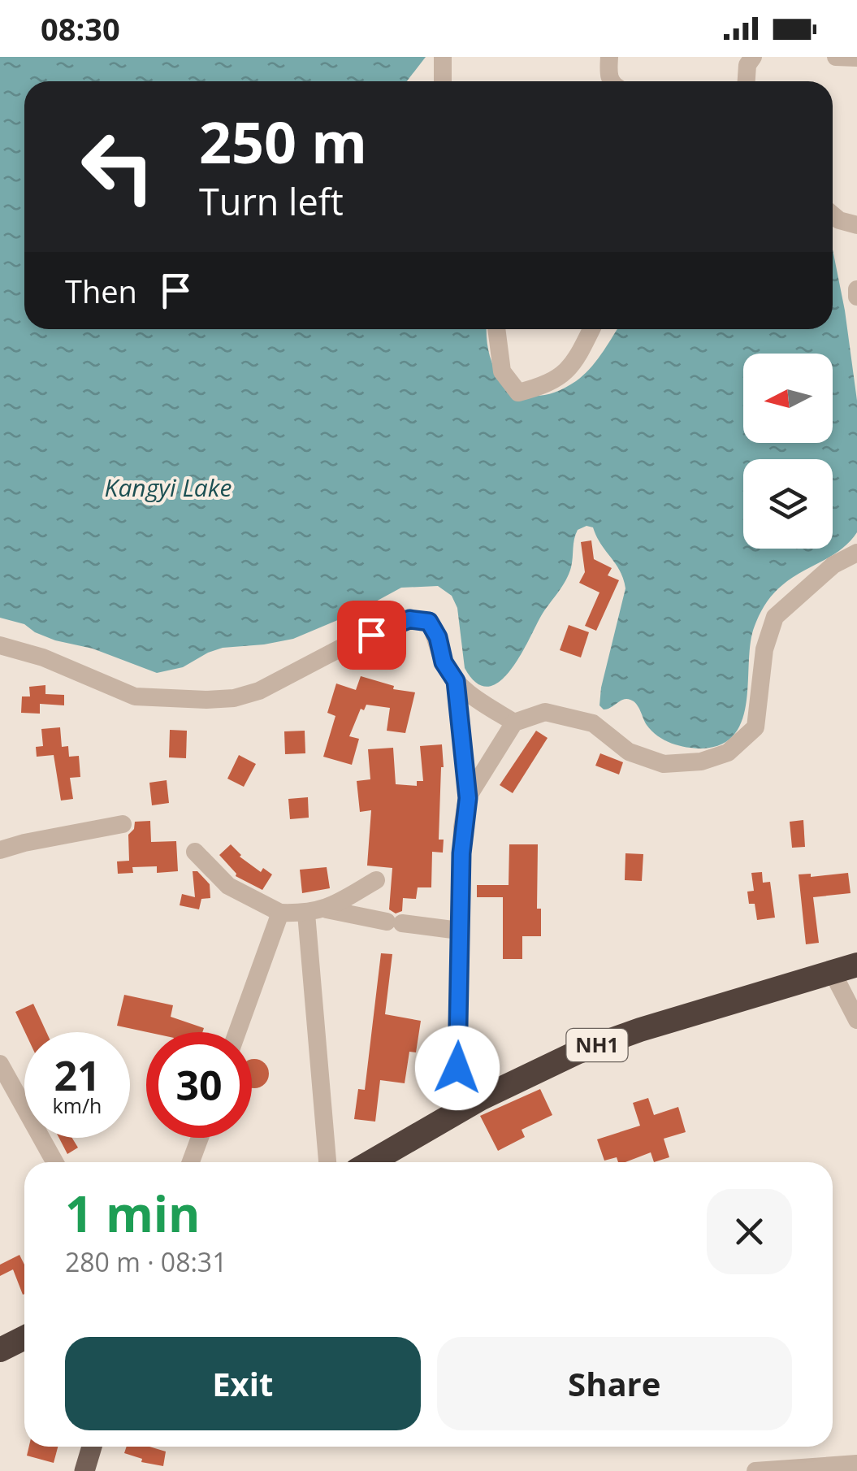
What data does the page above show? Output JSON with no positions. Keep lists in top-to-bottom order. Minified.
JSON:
{"streets":{"highway":["NH1"]},"water":["Kangyi Lake"],"north":"left","page":{"status":"08:30","turn":["250 m","Turn left"],"then":"Then","speed":"21 km/h","limit":"30","heading":["1 min","280 m · 08:31"],"buttons":["Exit","Share"]}}
